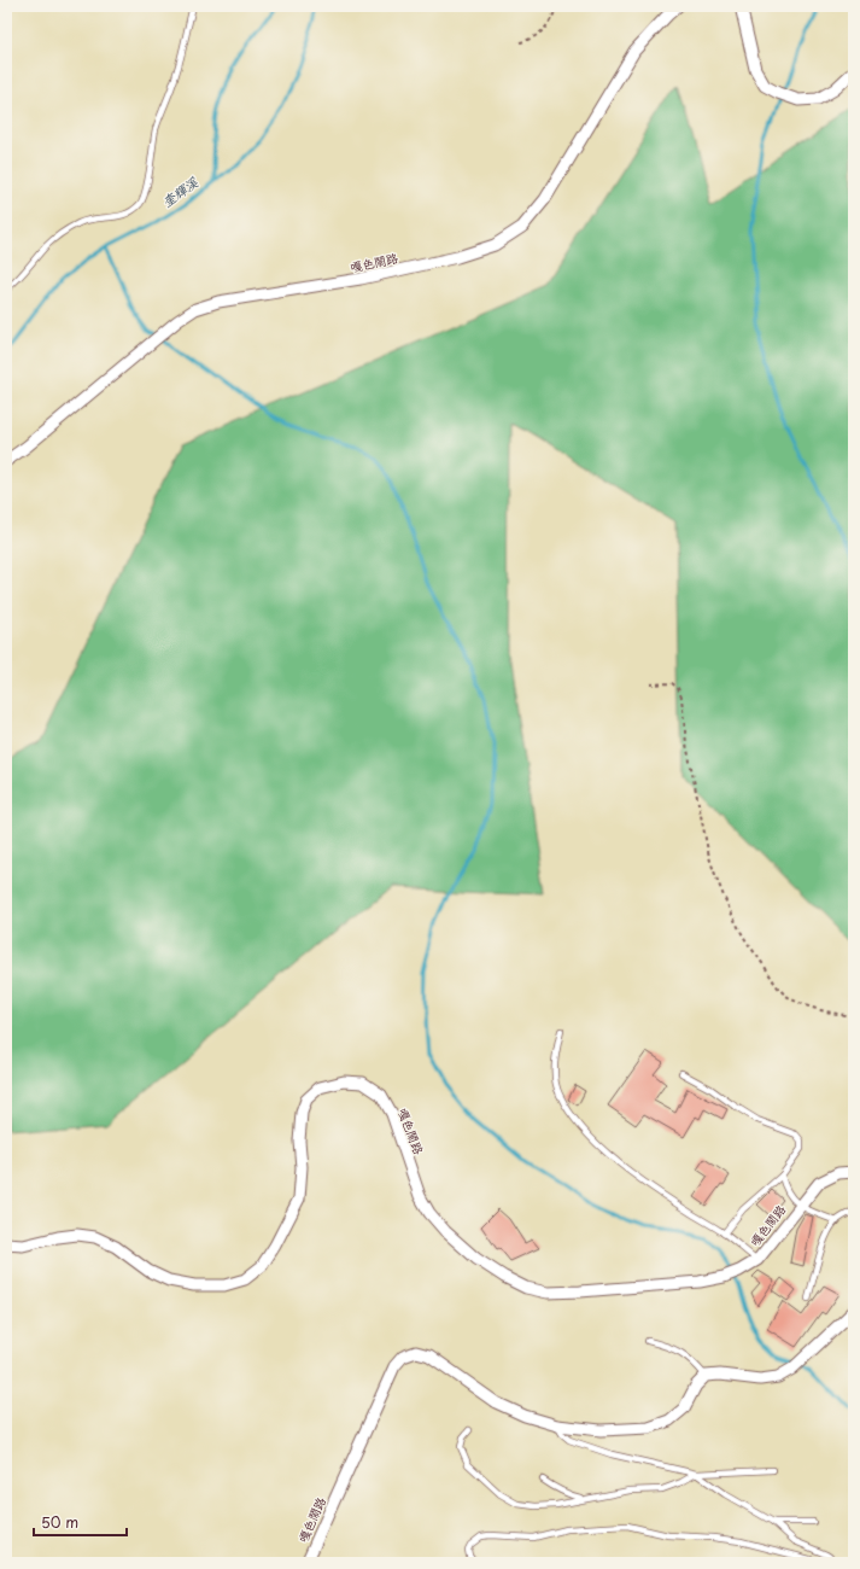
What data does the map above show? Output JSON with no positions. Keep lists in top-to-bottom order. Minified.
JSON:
{"streets":{"street":["嘎色鬧路"]},"water":["奎輝溪"],"scale_bar":"50 m"}
